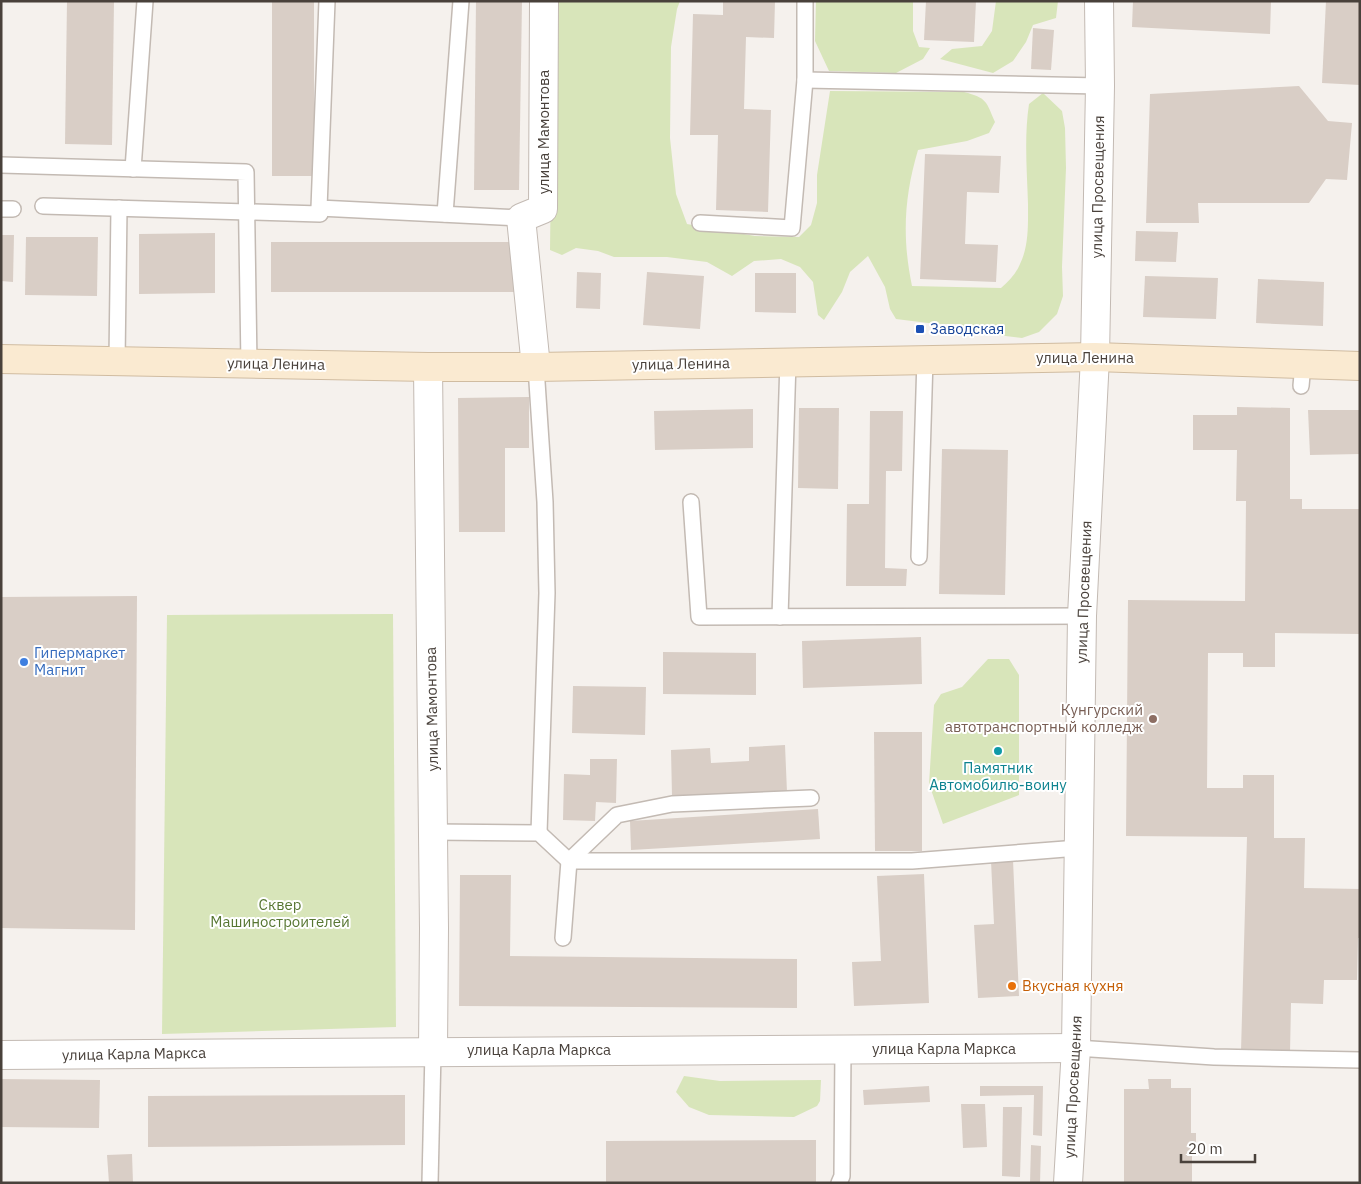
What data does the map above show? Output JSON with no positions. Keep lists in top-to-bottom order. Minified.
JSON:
{"streets":{"street":["улица Мамонтова","улица Просвещения","улица Ленина","улица Карла Маркса"]},"crossings":[["улица Мамонтова","улица Ленина"],["улица Мамонтова","улица Карла Маркса"],["улица Просвещения","улица Ленина"],["улица Просвещения","улица Карла Маркса"]],"parks":["Сквер Машиностроителей"],"places":{"transit":["Заводская"],"other":["Гипермаркет Магнит","Кунгурский автотранспортный колледж","Памятник Автомобилю-воину","Вкусная кухня"]},"scale_bar":"20 m"}
